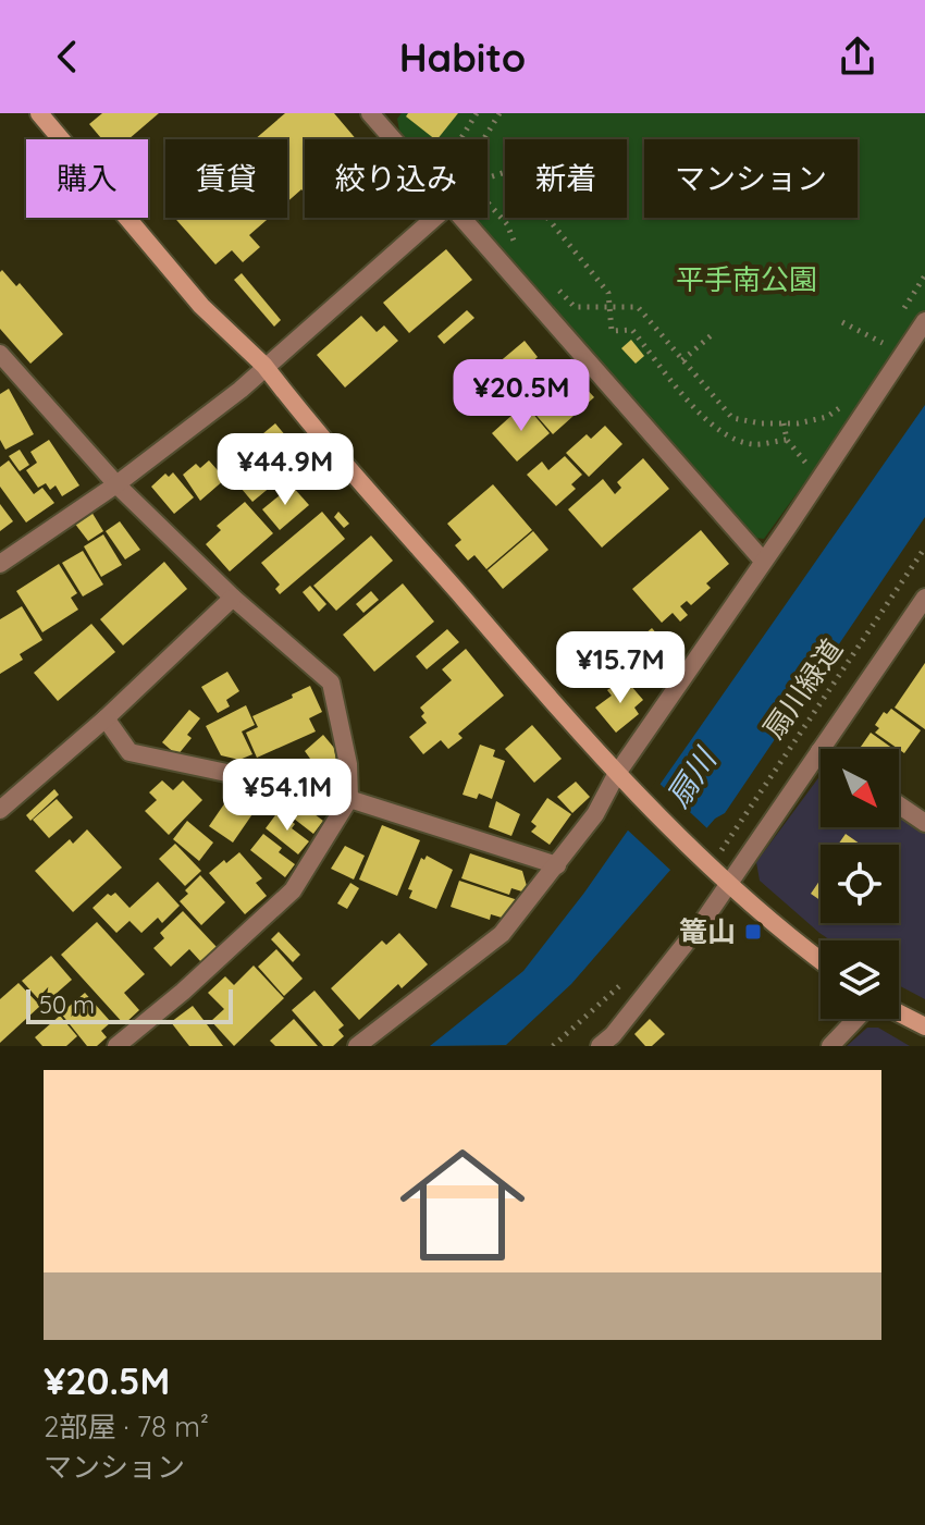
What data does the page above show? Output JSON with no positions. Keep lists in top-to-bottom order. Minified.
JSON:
{"streets":{"path":["扇川緑道"]},"water":["扇川"],"parks":["平手南公園"],"places":{"transit":["篭山"]},"scale_bar":"50 m","north":"bottom right","page":{"header":"Habito","chip":["購入","賃貸","絞り込み","新着","マンション"],"price":["¥20.5M","¥44.9M","¥15.7M","¥54.1M"],"scale":"50 m","list":[{"name":"¥20.5M","note":"2部屋 · 78 m² · マンション"}]}}
